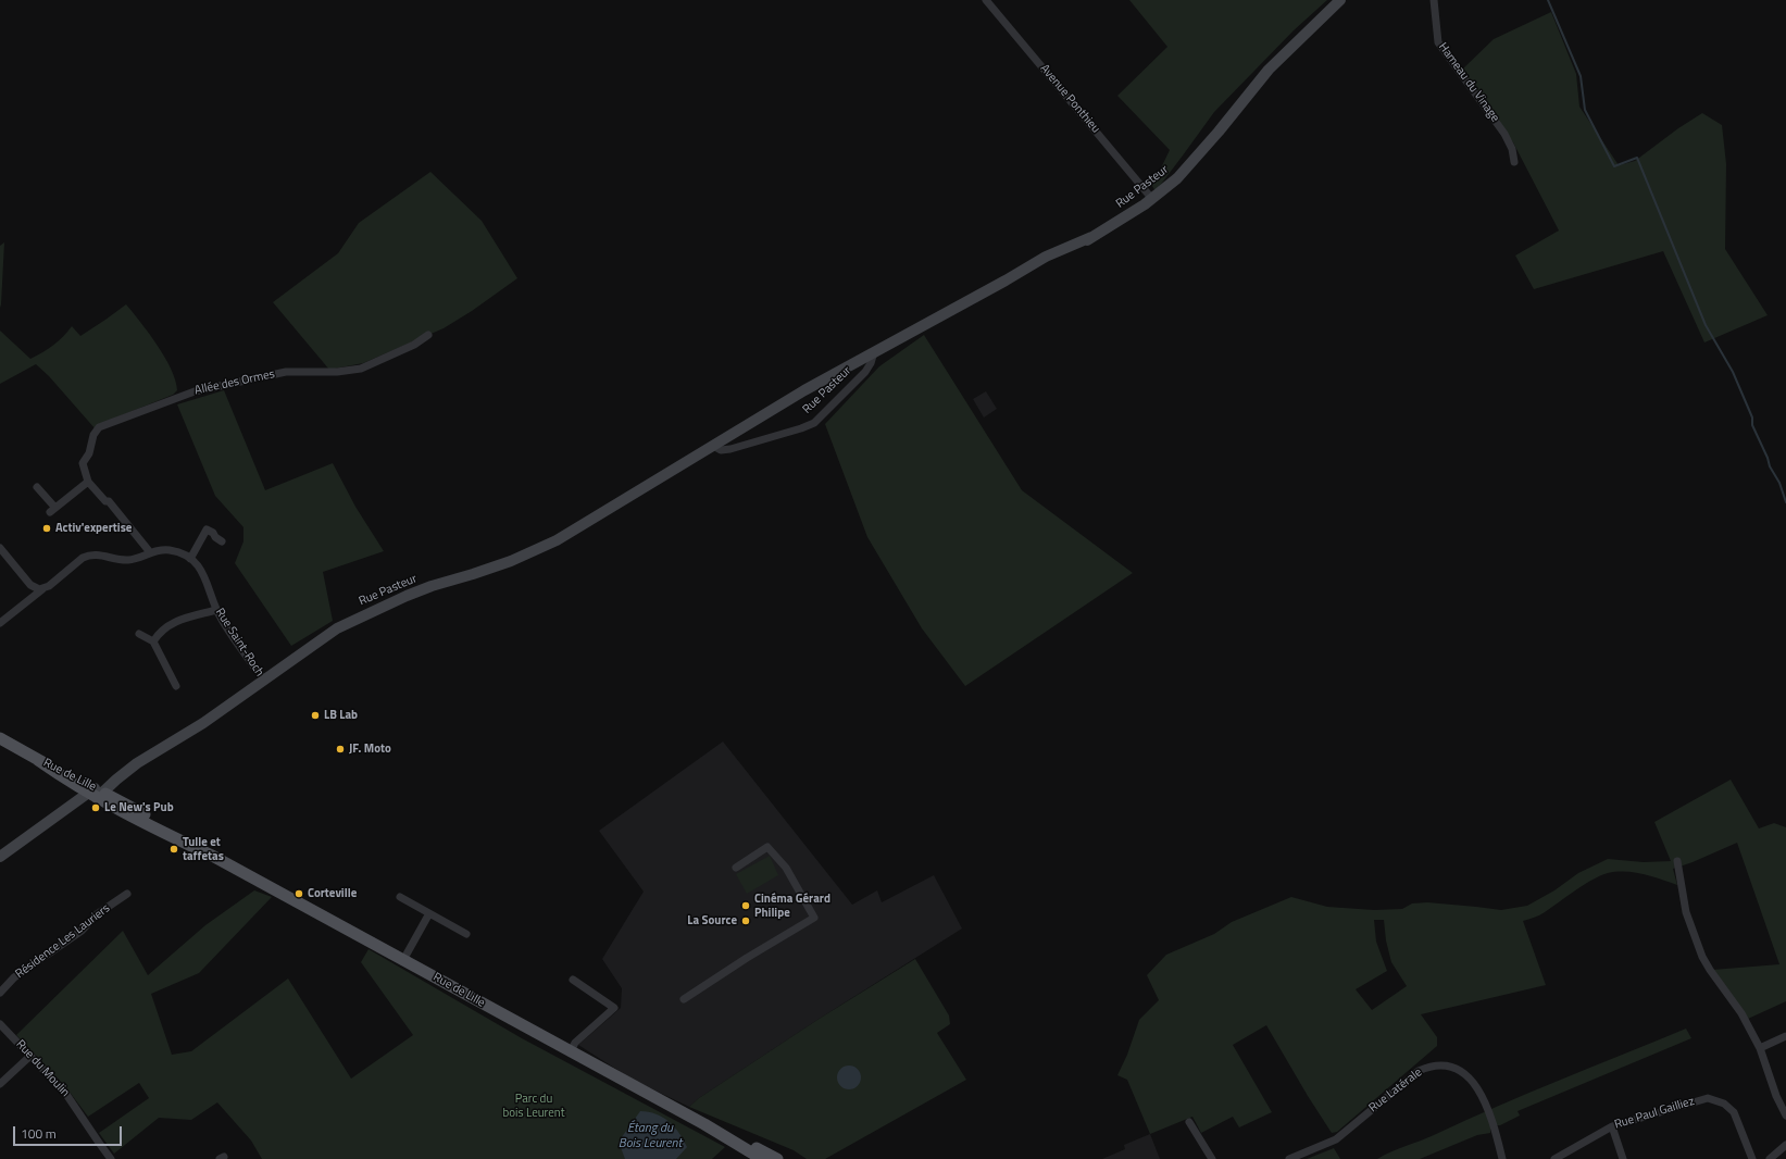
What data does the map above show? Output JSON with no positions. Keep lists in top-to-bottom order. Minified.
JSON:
{"streets":{"main road":["Rue Pasteur","Rue de Lille"],"street":["Hameau du Vinage","Avenue Ponthieu","Allée des Ormes","Rue Saint-Roch","Résidence Les Lauriers","Rue du Moulin","Rue Latérale","Rue Paul Gailliez"]},"crossings":[["Avenue Ponthieu","Rue Pasteur"],["Rue Pasteur","Rue Saint-Roch"],["Rue Pasteur","Rue de Lille"]],"water":["Étang du Bois Leurent"],"parks":["Parc du bois Leurent"],"places":["Activ'expertise","LB Lab","JF. Moto","Le New's Pub","Tulle et taffetas","Corteville","Cinéma Gérard Philipe","La Source"],"scale_bar":"100 m"}
